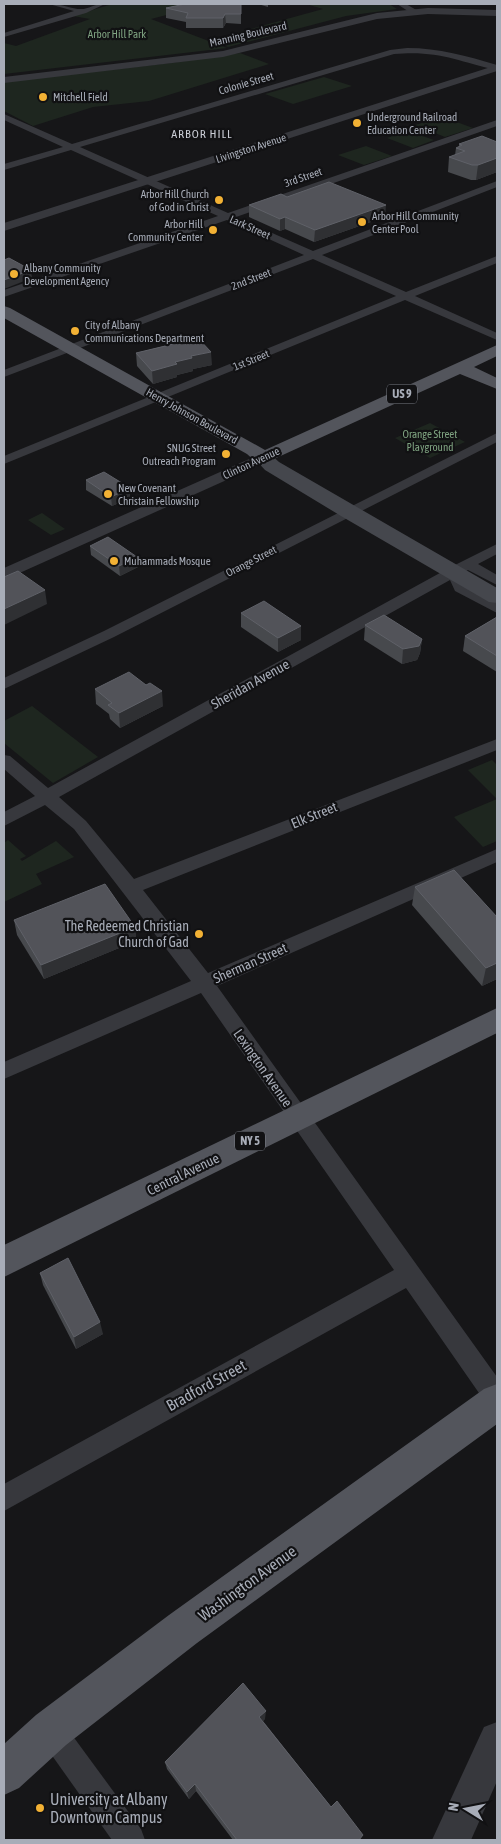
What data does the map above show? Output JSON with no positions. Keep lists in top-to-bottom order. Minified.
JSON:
{"streets":{"main road":["US 9","Henry Johnson Boulevard","Clinton Avenue","NY 5","Central Avenue","Washington Avenue"],"street":["Manning Boulevard","Colonie Street","Livingston Avenue","3rd Street","Lark Street","2nd Street","1st Street","Orange Street","Sheridan Avenue","Elk Street","Sherman Street","Lexington Avenue","Bradford Street"]},"crossings":[["Colonie Street","Livingston Avenue"],["Colonie Street","Lark Street"],["Livingston Avenue","Lark Street"],["3rd Street","Lark Street"],["Lark Street","2nd Street"],["Lark Street","1st Street"],["2nd Street","Henry Johnson Boulevard"],["1st Street","Henry Johnson Boulevard"],["Henry Johnson Boulevard","Clinton Avenue"],["Henry Johnson Boulevard","Orange Street"],["Henry Johnson Boulevard","Sheridan Avenue"],["Sheridan Avenue","Lexington Avenue"],["Elk Street","Lexington Avenue"],["Sherman Street","Lexington Avenue"],["Lexington Avenue","Central Avenue"],["Lexington Avenue","Bradford Street"]],"districts":["ARBOR HILL"],"parks":["Arbor Hill Park","Orange Street Playground"],"places":["Mitchell Field","Underground Railroad Education Center","Arbor Hill Church of God in Christ","Arbor Hill Community Center Pool","Arbor Hill Community Center","Albany Community Development Agency","City of Albany Communications Department","SNUG Street Outreach Program","New Covenant Christain Fellowship","Muhammads Mosque","The Redeemed Christian Church of Gad","University at Albany Downtown Campus"],"north":"left"}
